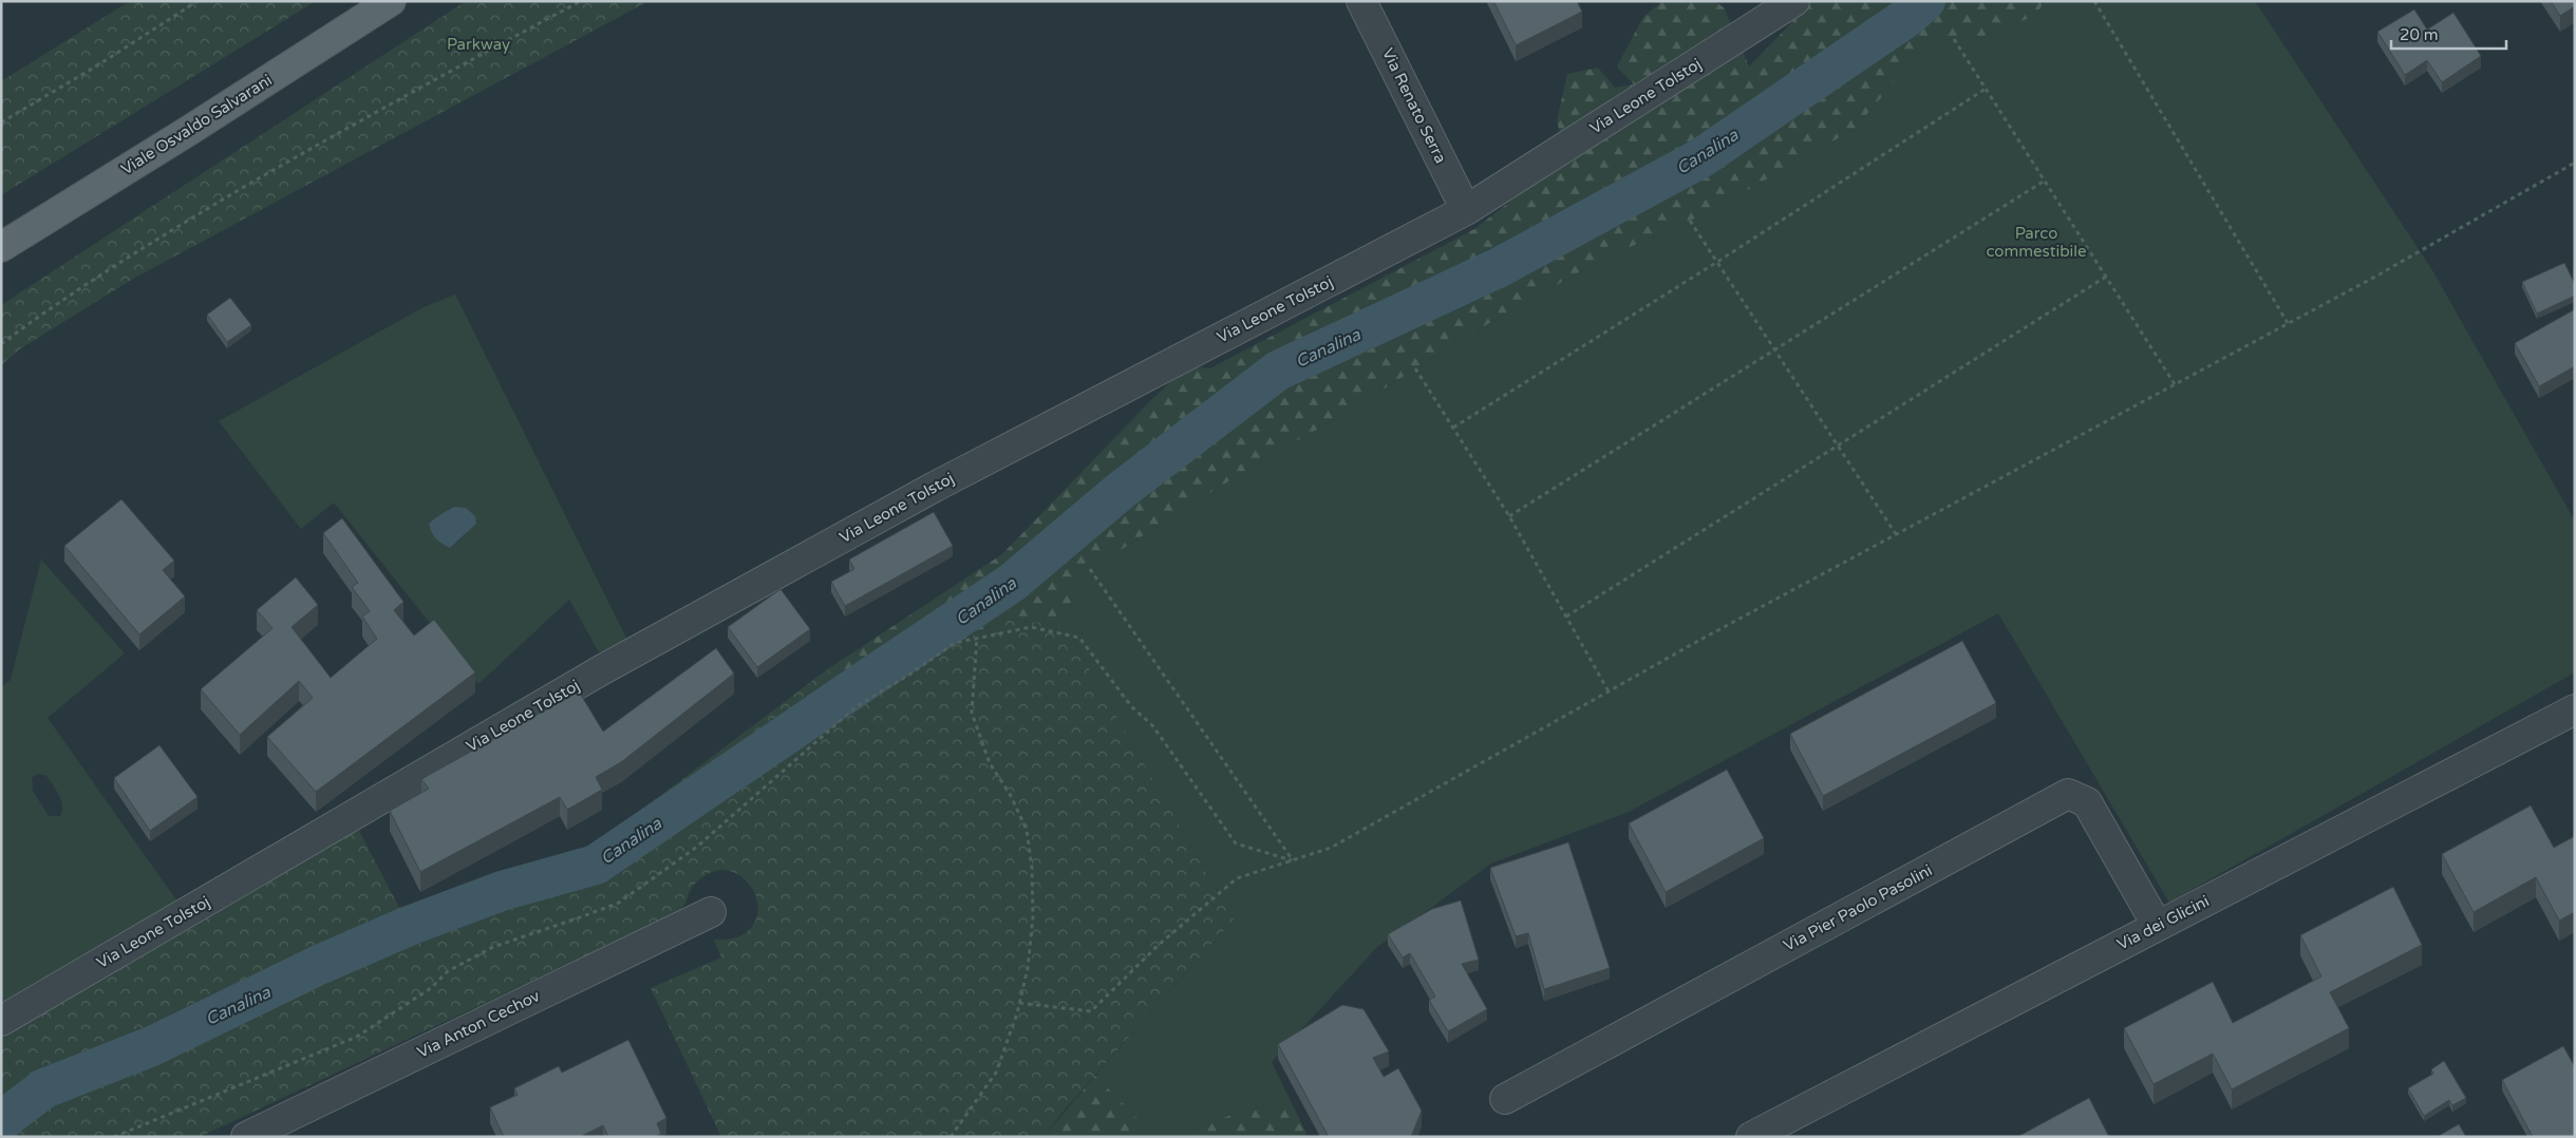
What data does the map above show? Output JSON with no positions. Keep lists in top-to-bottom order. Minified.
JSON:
{"streets":{"main road":["Viale Osvaldo Salvarani"],"street":["Via Leone Tolstoj","Via Renato Serra","Via Pier Paolo Pasolini","Via dei Glicini","Via Anton Cechov"]},"crossings":[["Via Leone Tolstoj","Via Renato Serra"],["Via Pier Paolo Pasolini","Via dei Glicini"]],"water":["Canalina"],"parks":["Parkway","Parco commestibile"],"scale_bar":"20 m"}
